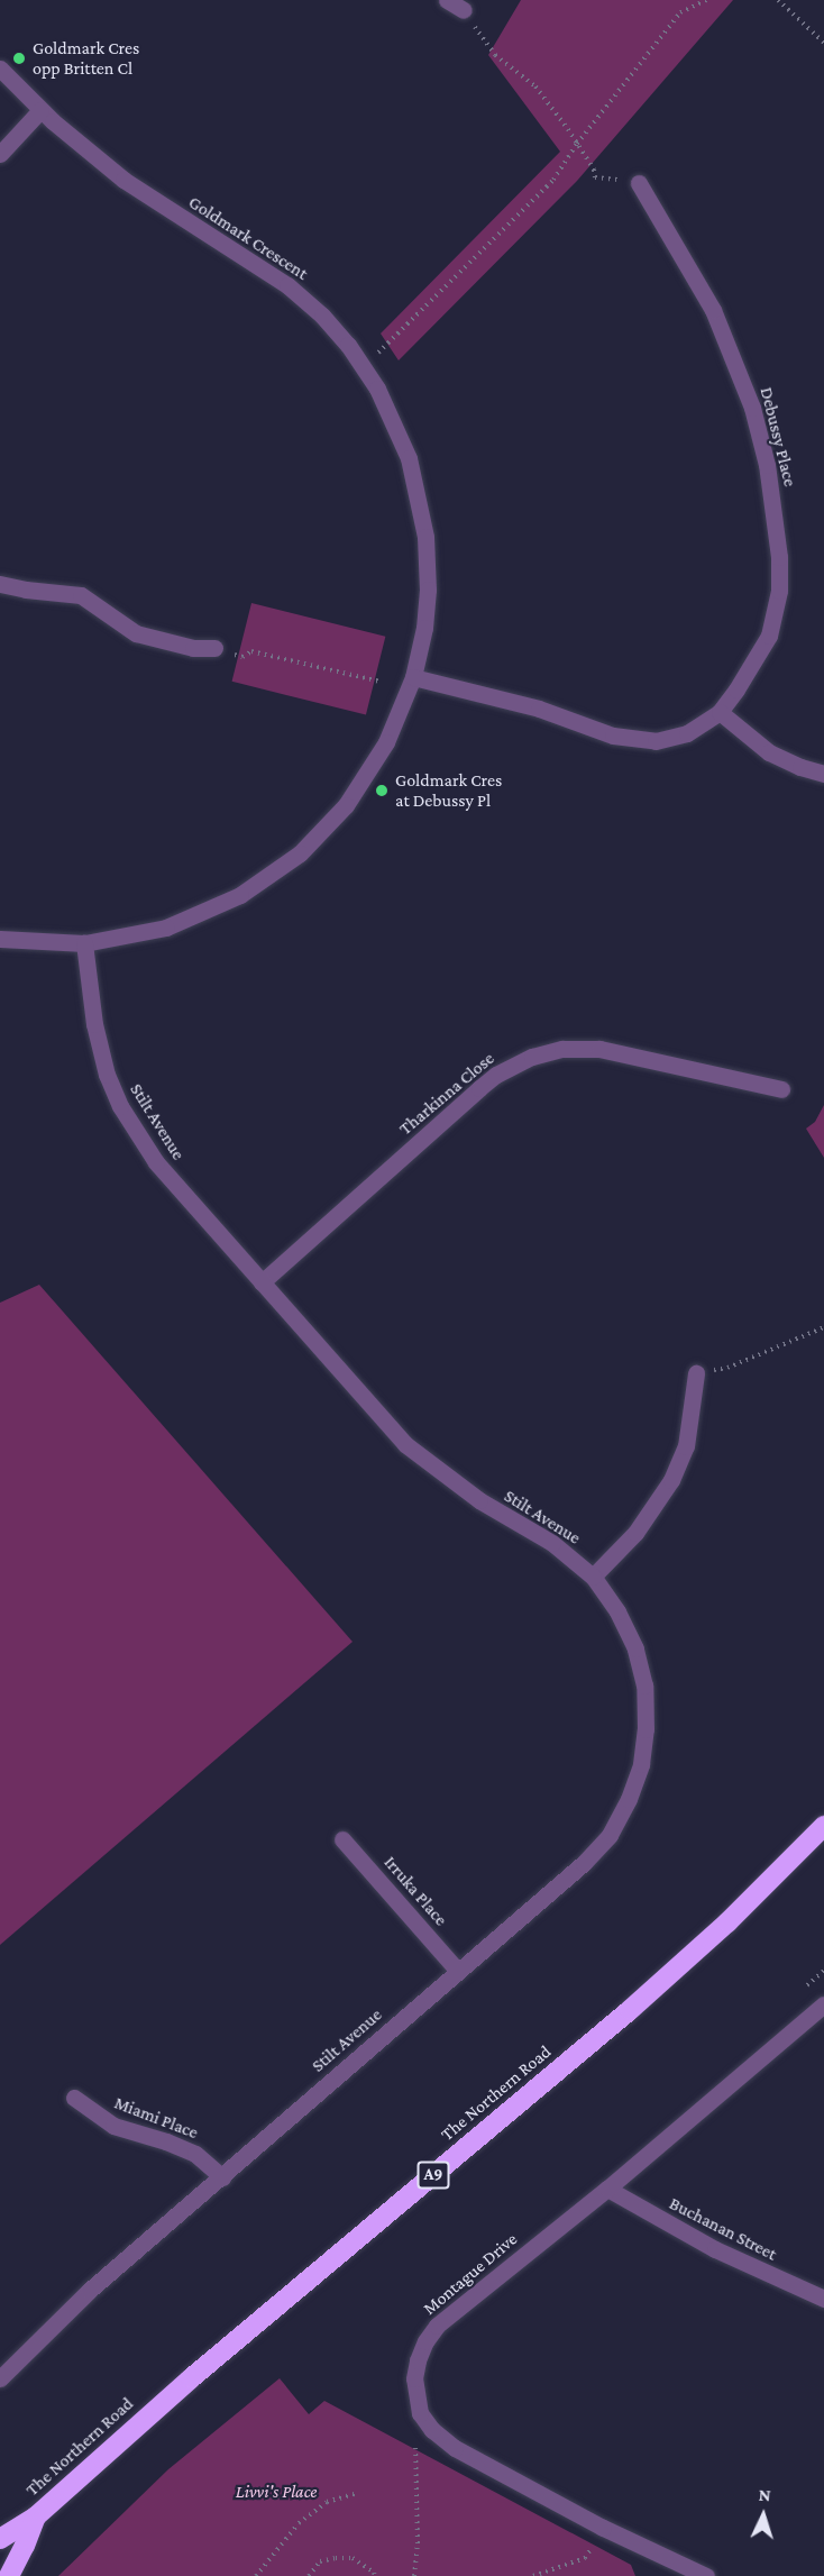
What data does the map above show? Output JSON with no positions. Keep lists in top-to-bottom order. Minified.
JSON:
{"streets":{"highway":["The Northern Road","A9"],"street":["Goldmark Crescent","Debussy Place","Tharkinna Close","Stilt Avenue","Irruka Place","Miami Place","Buchanan Street","Montague Drive"]},"crossings":[["Goldmark Crescent","Debussy Place"],["Goldmark Crescent","Stilt Avenue"],["Tharkinna Close","Stilt Avenue"],["Stilt Avenue","Irruka Place"],["Stilt Avenue","Miami Place"],["Buchanan Street","Montague Drive"]],"parks":["Livvi's Place"],"places":["Goldmark Cres opp Britten Cl","Goldmark Cres at Debussy Pl"],"north":"top"}
